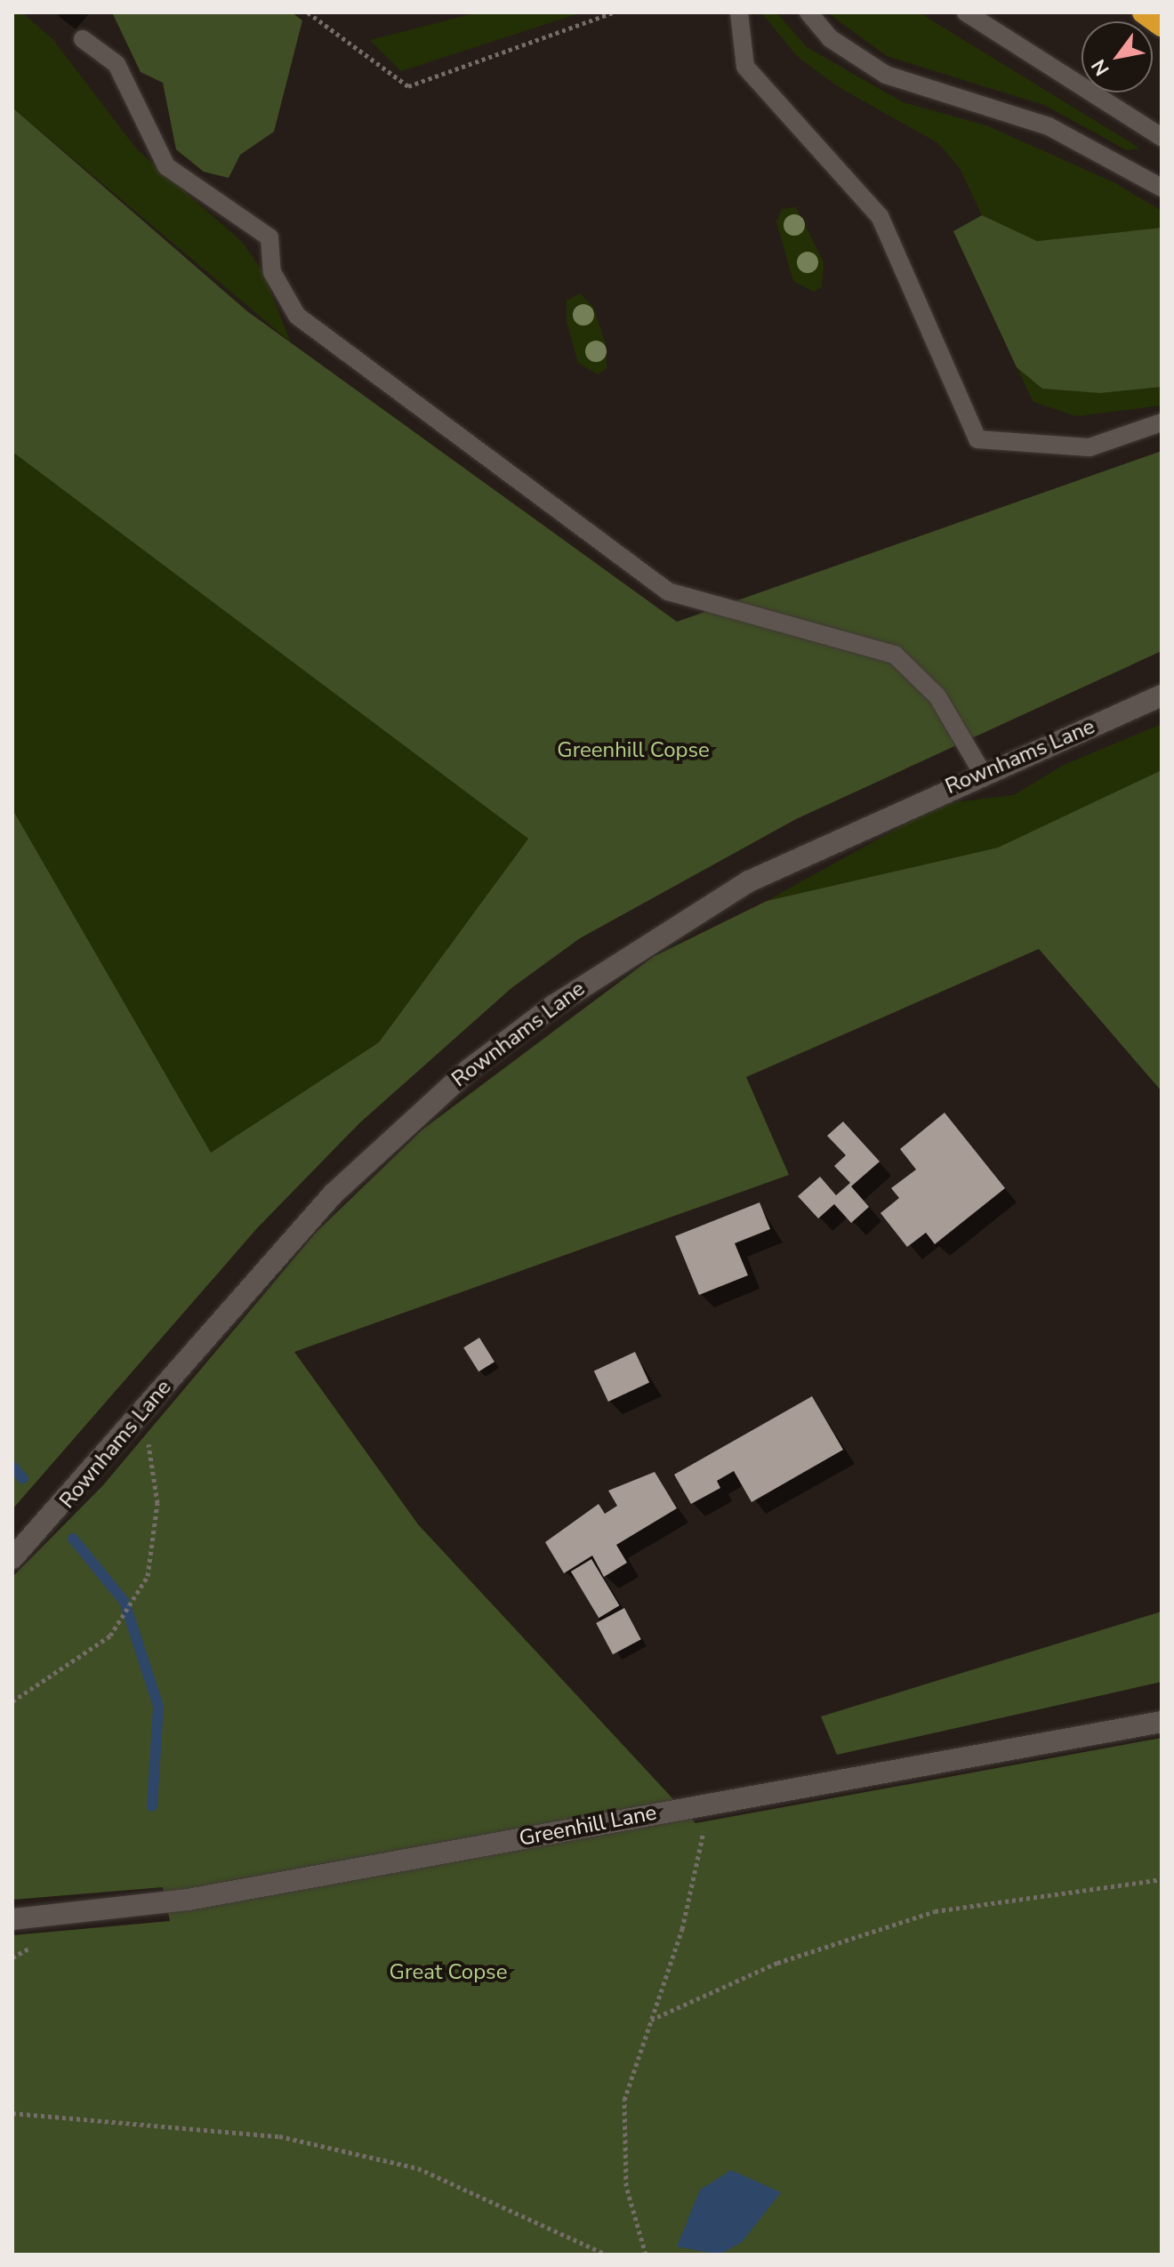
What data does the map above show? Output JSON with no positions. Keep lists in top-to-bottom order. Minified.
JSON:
{"streets":{"street":["Rownhams Lane","Greenhill Lane"]},"parks":["Greenhill Copse","Great Copse"],"north":"bottom left"}
